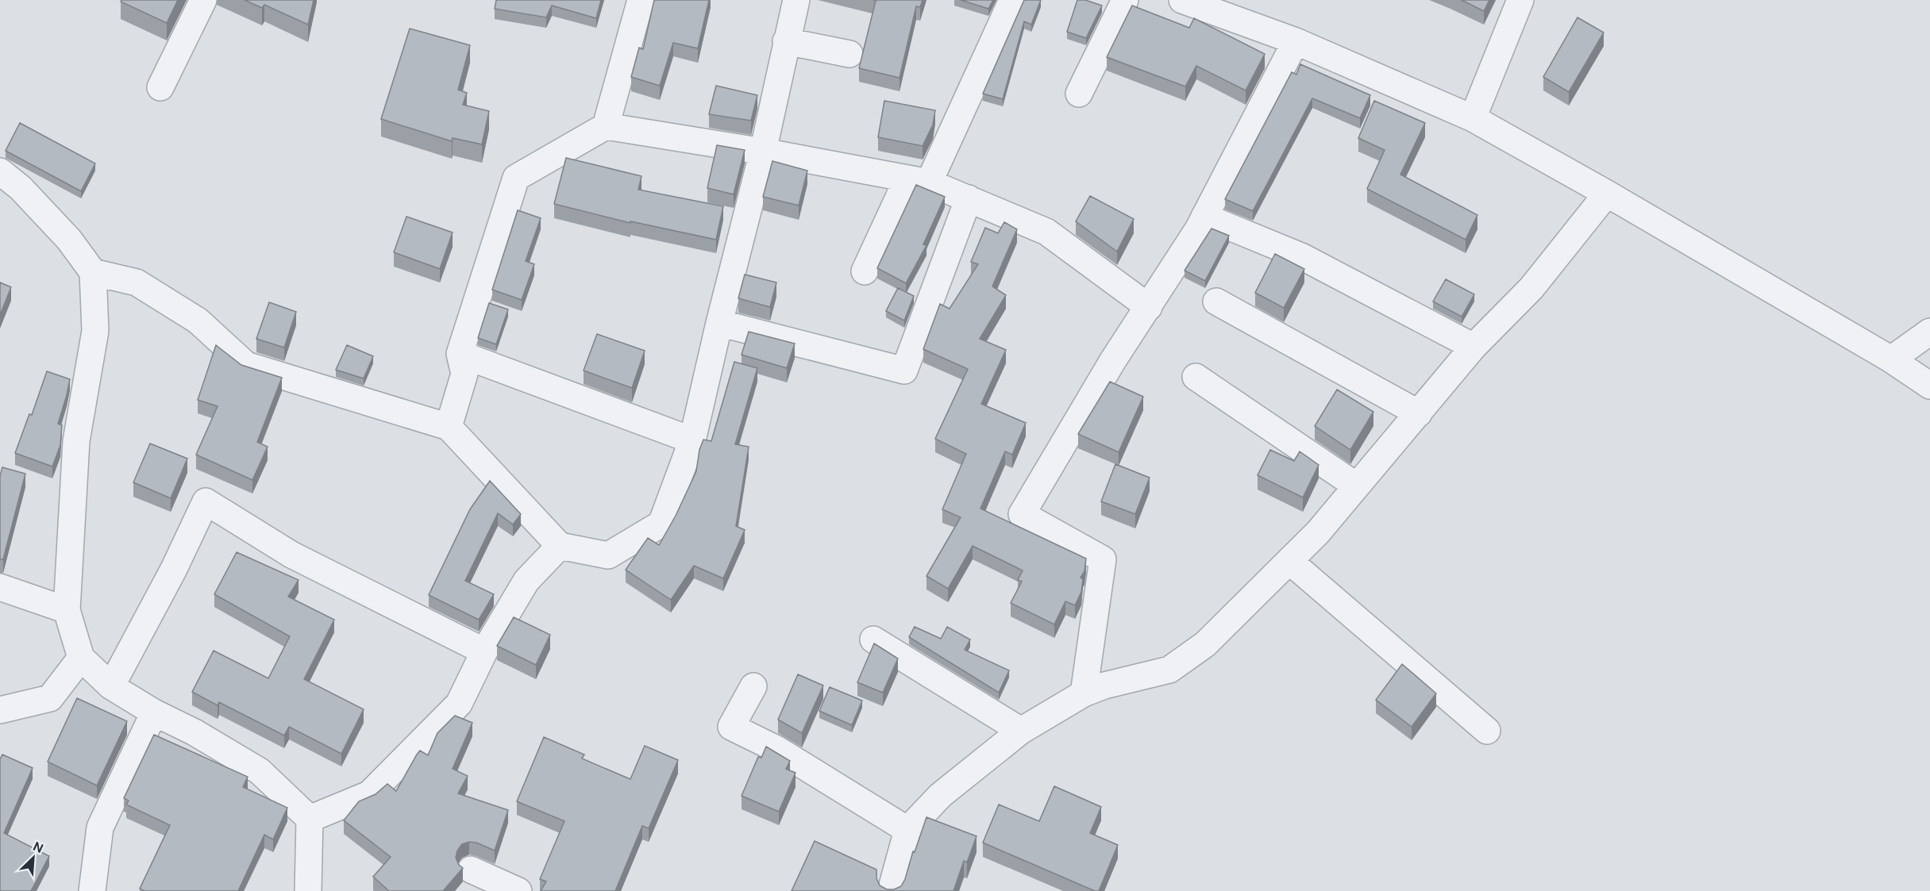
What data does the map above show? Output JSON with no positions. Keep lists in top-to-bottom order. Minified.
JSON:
{"north":"top right"}
